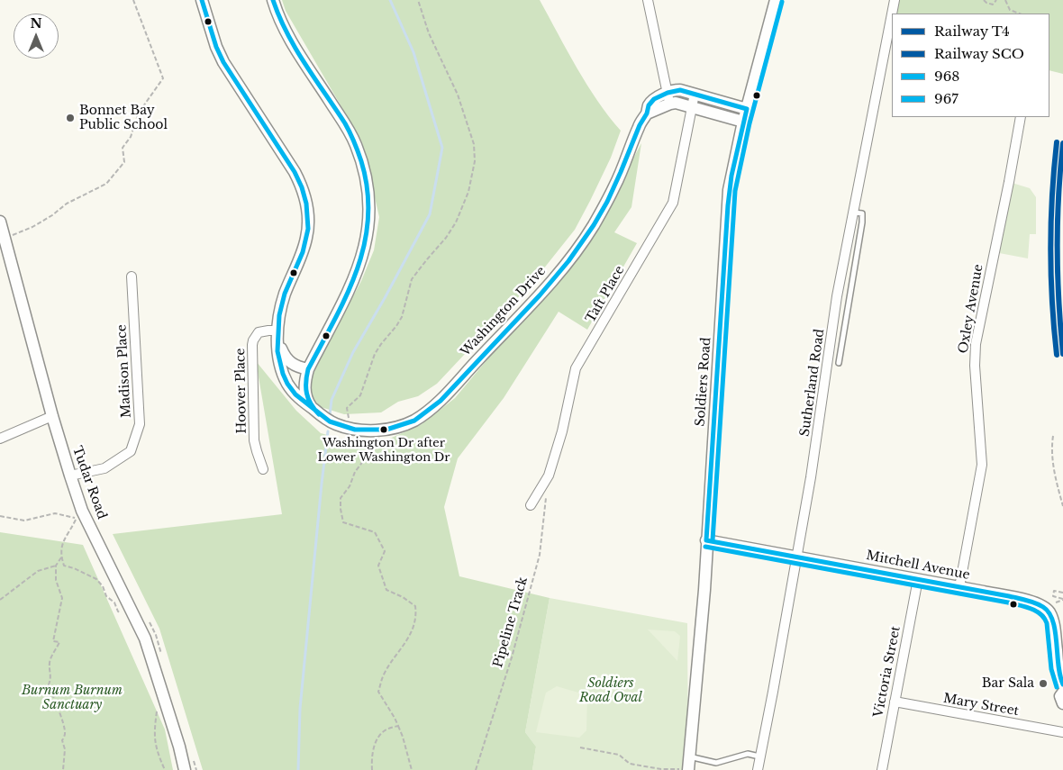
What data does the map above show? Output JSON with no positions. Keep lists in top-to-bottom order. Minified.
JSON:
{"streets":{"street":["Taft Place","Oxley Avenue","Washington Drive","Madison Place","Soldiers Road","Sutherland Road","Hoover Place","Tudar Road","Mitchell Avenue","Victoria Street","Mary Street"],"path":["Pipeline Track"]},"crossings":[["Oxley Avenue","Mitchell Avenue"],["Washington Drive","Hoover Place"],["Madison Place","Tudar Road"],["Soldiers Road","Mitchell Avenue"],["Sutherland Road","Mitchell Avenue"],["Mitchell Avenue","Victoria Street"],["Victoria Street","Mary Street"]],"parks":["Soldiers Road Oval","Burnum Burnum Sanctuary"],"places":["Bonnet Bay Public School","Washington Dr after Lower Washington Dr","Bar Sala"],"lines":["transit line 968","transit line 967","rail line SCO","rail line T4"],"legend":["Railway T4","Railway SCO","968","967"],"north":"top"}
